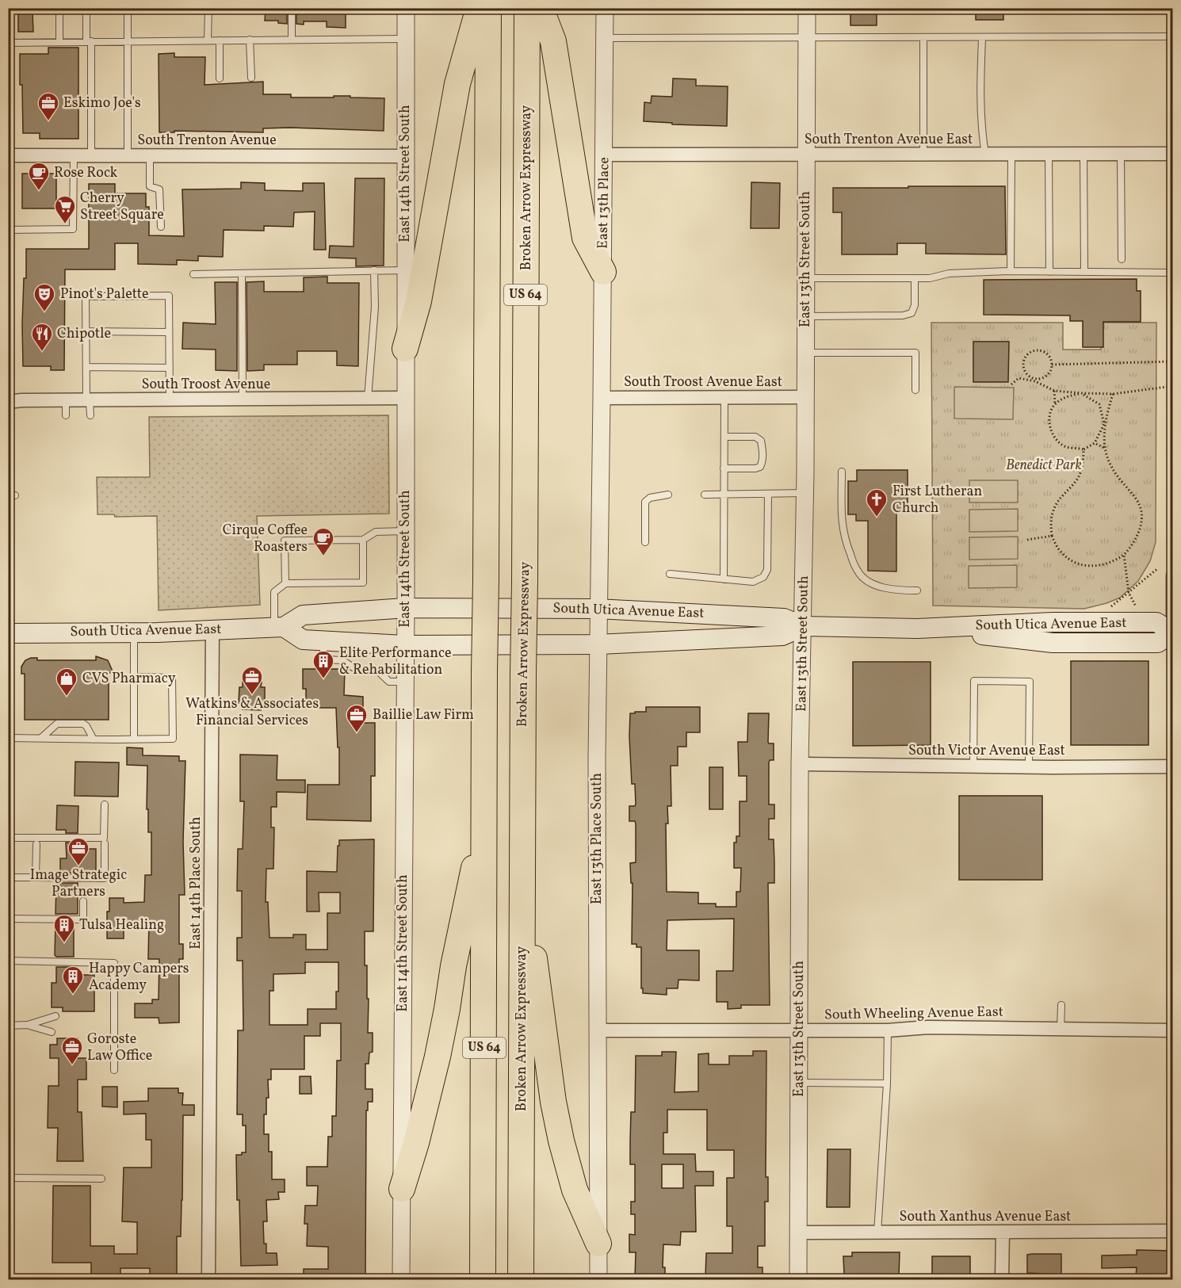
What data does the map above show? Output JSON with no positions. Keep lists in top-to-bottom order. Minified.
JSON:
{"streets":{"highway":["Broken Arrow Expressway","US 64"],"main road":["South Utica Avenue East"],"street":["South Trenton Avenue East","South Trenton Avenue","East 14th Street South","East 13th Place","East 13th Street South","South Troost Avenue East","South Troost Avenue","South Victor Avenue East","East 13th Place South","East 14th Place South","South Wheeling Avenue East","South Xanthus Avenue East"]},"crossings":[["South Trenton Avenue East","East 13th Place"],["South Trenton Avenue East","East 13th Street South"],["South Trenton Avenue","East 14th Street South"],["East 14th Street South","South Troost Avenue"],["East 14th Street South","South Utica Avenue East"],["East 13th Place","South Troost Avenue East"],["East 13th Place","East 13th Place South"],["East 13th Street South","South Troost Avenue East"],["East 13th Street South","South Utica Avenue East"],["East 13th Street South","South Victor Avenue East"],["East 13th Street South","South Wheeling Avenue East"],["East 13th Street South","South Xanthus Avenue East"],["South Troost Avenue East","East 13th Place South"],["South Utica Avenue East","East 13th Place South"],["South Utica Avenue East","East 14th Place South"],["East 13th Place South","South Wheeling Avenue East"]],"parks":["Benedict Park"],"places":{"office":["Eskimo Joe's","Watkins & Associates Financial Services","Baillie Law Firm","Image Strategic Partners","Goroste Law Office"],"cafe":["Rose Rock","Cirque Coffee Roasters"],"supermarket":["Cherry Street Square"],"theatre":["Pinot's Palette"],"restaurant":["Chipotle"],"church":["First Lutheran Church"],"building":["Elite Performance & Rehabilitation","Tulsa Healing","Happy Campers Academy"],"shop":["CVS Pharmacy"]}}
